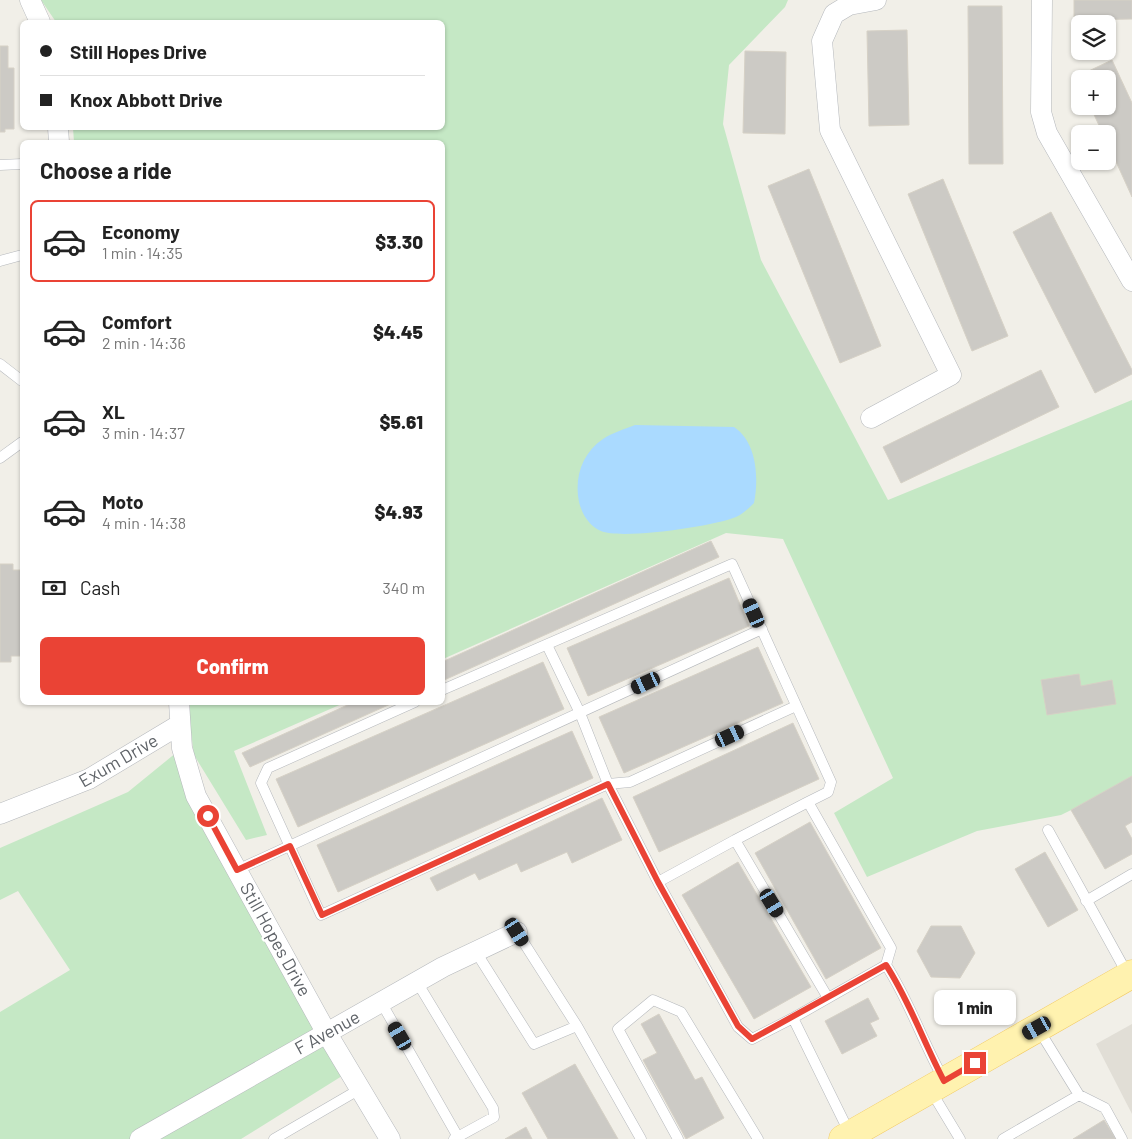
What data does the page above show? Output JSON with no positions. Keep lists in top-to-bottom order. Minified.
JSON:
{"streets":{"street":["Exum Drive","Still Hopes Drive","F Avenue"]},"crossings":[["Exum Drive","Still Hopes Drive"],["Still Hopes Drive","F Avenue"]],"page":{"map_buttons":["+","−"],"banner":["Still Hopes Drive","Knox Abbott Drive"],"heading":"Choose a ride","list":[{"name":"Economy","note":"1 min · 14:35","value":"$3.30"},{"name":"Comfort","note":"2 min · 14:36","value":"$4.45"},{"name":"XL","note":"3 min · 14:37","value":"$5.61"},{"name":"Moto","note":"4 min · 14:38","value":"$4.93"}],"pay":["Cash","340 m"],"buttons":"Confirm","bubble":"1 min"}}
